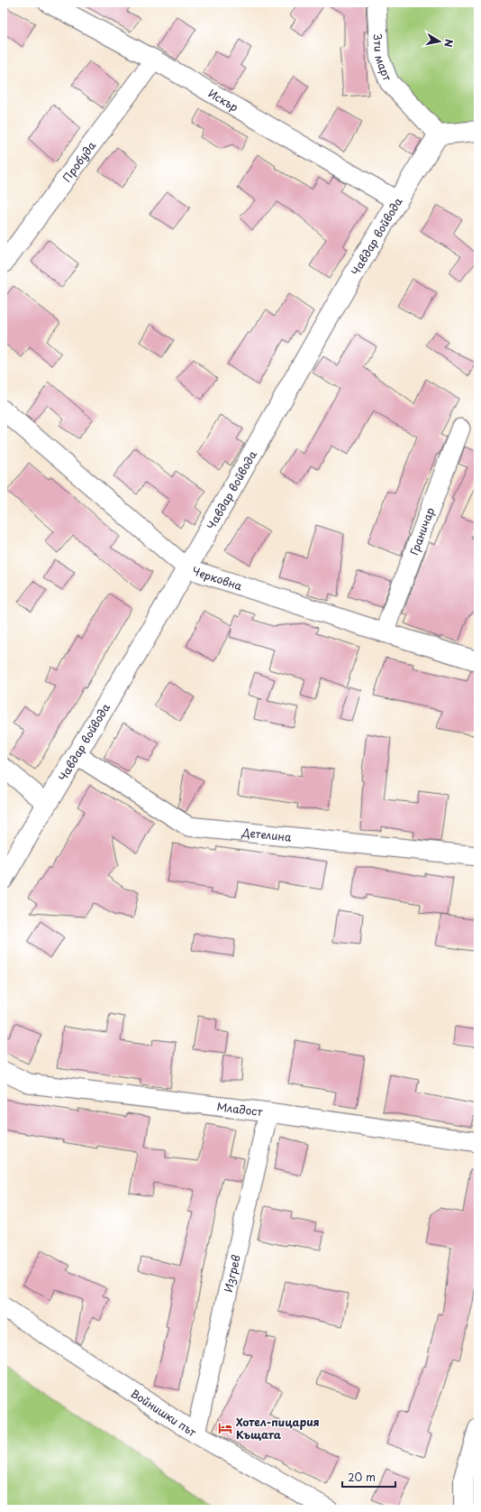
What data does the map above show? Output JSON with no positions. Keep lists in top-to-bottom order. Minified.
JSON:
{"streets":{"street":["3ти март","Искър","Пробуда","Чавдар войвода","Граничар","Черковна","Детелина","Младост","Изгрев","Войнишки път"]},"crossings":[["3ти март","Чавдар войвода"],["Искър","Пробуда"],["Искър","Чавдар войвода"],["Чавдар войвода","Черковна"],["Чавдар войвода","Детелина"],["Граничар","Черковна"],["Младост","Изгрев"],["Изгрев","Войнишки път"]],"places":{"hotel":["Хотел-пицария Къщата"]},"scale_bar":"20 m","north":"right"}
